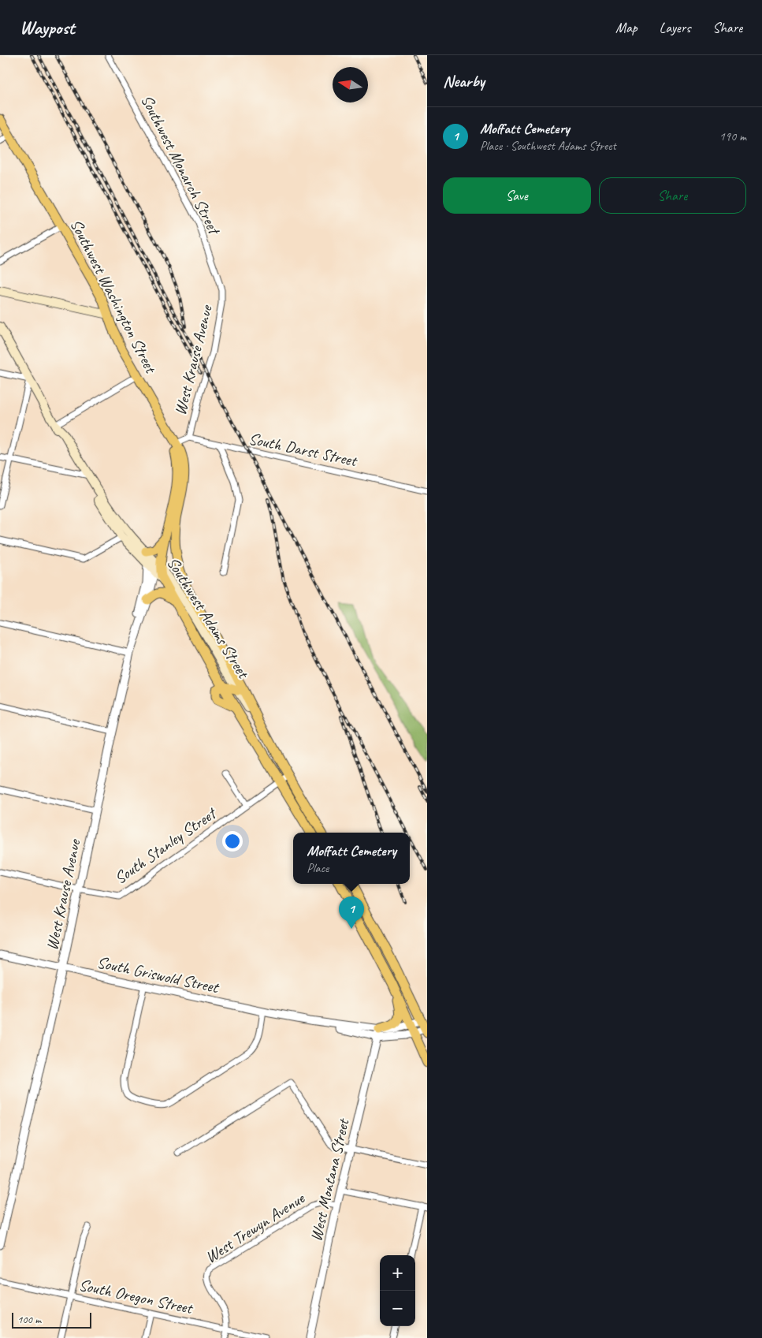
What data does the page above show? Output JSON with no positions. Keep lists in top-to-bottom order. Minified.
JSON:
{"streets":{"main road":["Southwest Washington Street","Southwest Adams Street"],"street":["Southwest Monarch Street","West Krause Avenue","South Darst Street","South Stanley Street","South Griswold Street","West Montana Street","West Trewyn Avenue","South Oregon Street"]},"crossings":[["Southwest Monarch Street","West Krause Avenue"],["Southwest Washington Street","West Krause Avenue"],["Southwest Washington Street","Southwest Adams Street"],["West Krause Avenue","South Darst Street"],["West Krause Avenue","Southwest Adams Street"],["West Krause Avenue","South Stanley Street"],["West Krause Avenue","South Griswold Street"],["Southwest Adams Street","South Stanley Street"],["South Griswold Street","West Montana Street"],["West Montana Street","West Trewyn Avenue"],["West Trewyn Avenue","South Oregon Street"]],"scale_bar":"100 m","north":"left","page":{"header":"Waypost","nav":["Map","Layers","Share"],"heading":"Nearby","list":[{"mark":"1","name":"Moffatt Cemetery","note":"Place · Southwest Adams Street","value":"190 m"}],"buttons":["Save","Share"],"popup":["Moffatt Cemetery","Place"],"pins":"1","map_buttons":["+","−"],"scale":"100 m"}}
